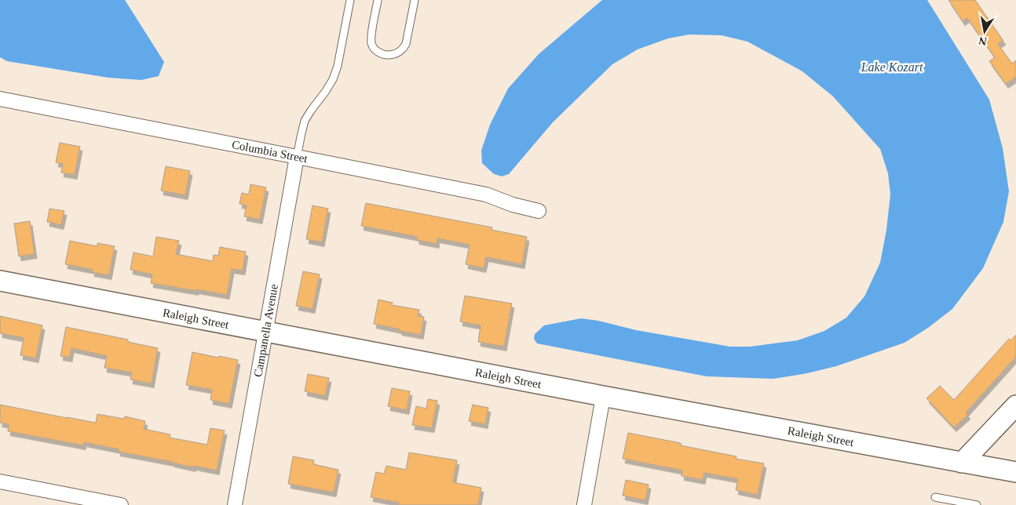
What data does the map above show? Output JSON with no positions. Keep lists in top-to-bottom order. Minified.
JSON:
{"streets":{"street":["Columbia Street","Raleigh Street","Campanella Avenue"]},"crossings":[["Columbia Street","Campanella Avenue"],["Raleigh Street","Campanella Avenue"]],"water":["Lake Kozart"],"north":"bottom"}
